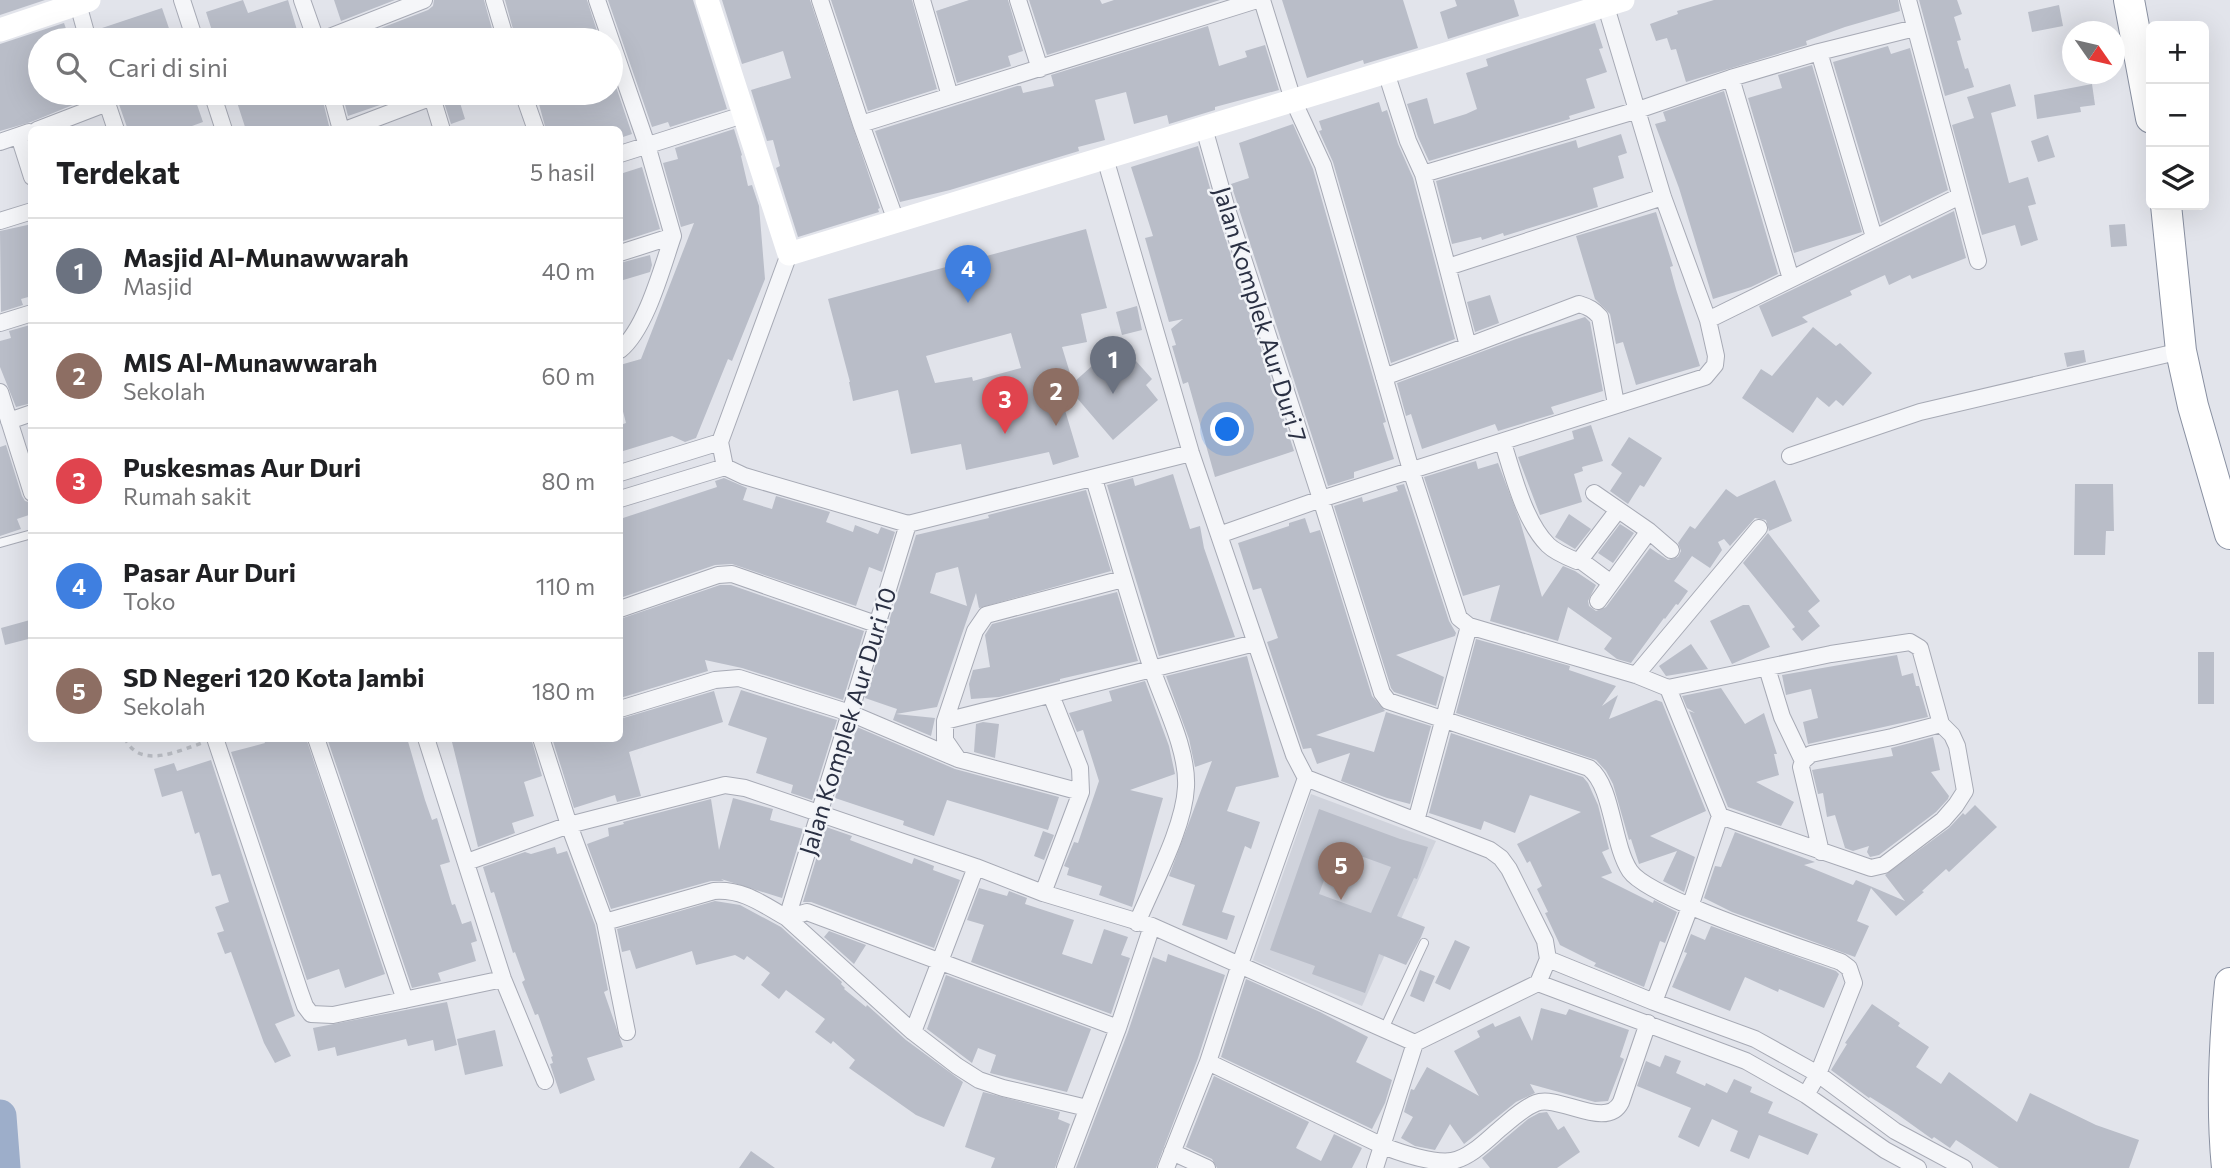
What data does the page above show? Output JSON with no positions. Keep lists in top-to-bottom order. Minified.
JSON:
{"streets":{"street":["Jalan Komplek Aur Duri 7","Jalan Komplek Aur Duri 10"]},"north":"bottom right","page":{"map_buttons":["+","−"],"search":"Cari di sini","heading":["Terdekat","5 hasil"],"list":[{"mark":"1","name":"Masjid Al-Munawwarah","note":"Masjid","value":"40 m"},{"mark":"2","name":"MIS Al-Munawwarah","note":"Sekolah","value":"60 m"},{"mark":"3","name":"Puskesmas Aur Duri","note":"Rumah sakit","value":"80 m"},{"mark":"4","name":"Pasar Aur Duri","note":"Toko","value":"110 m"},{"mark":"5","name":"SD Negeri 120 Kota Jambi","note":"Sekolah","value":"180 m"}],"pins":["4","1","2","3","5"]}}
